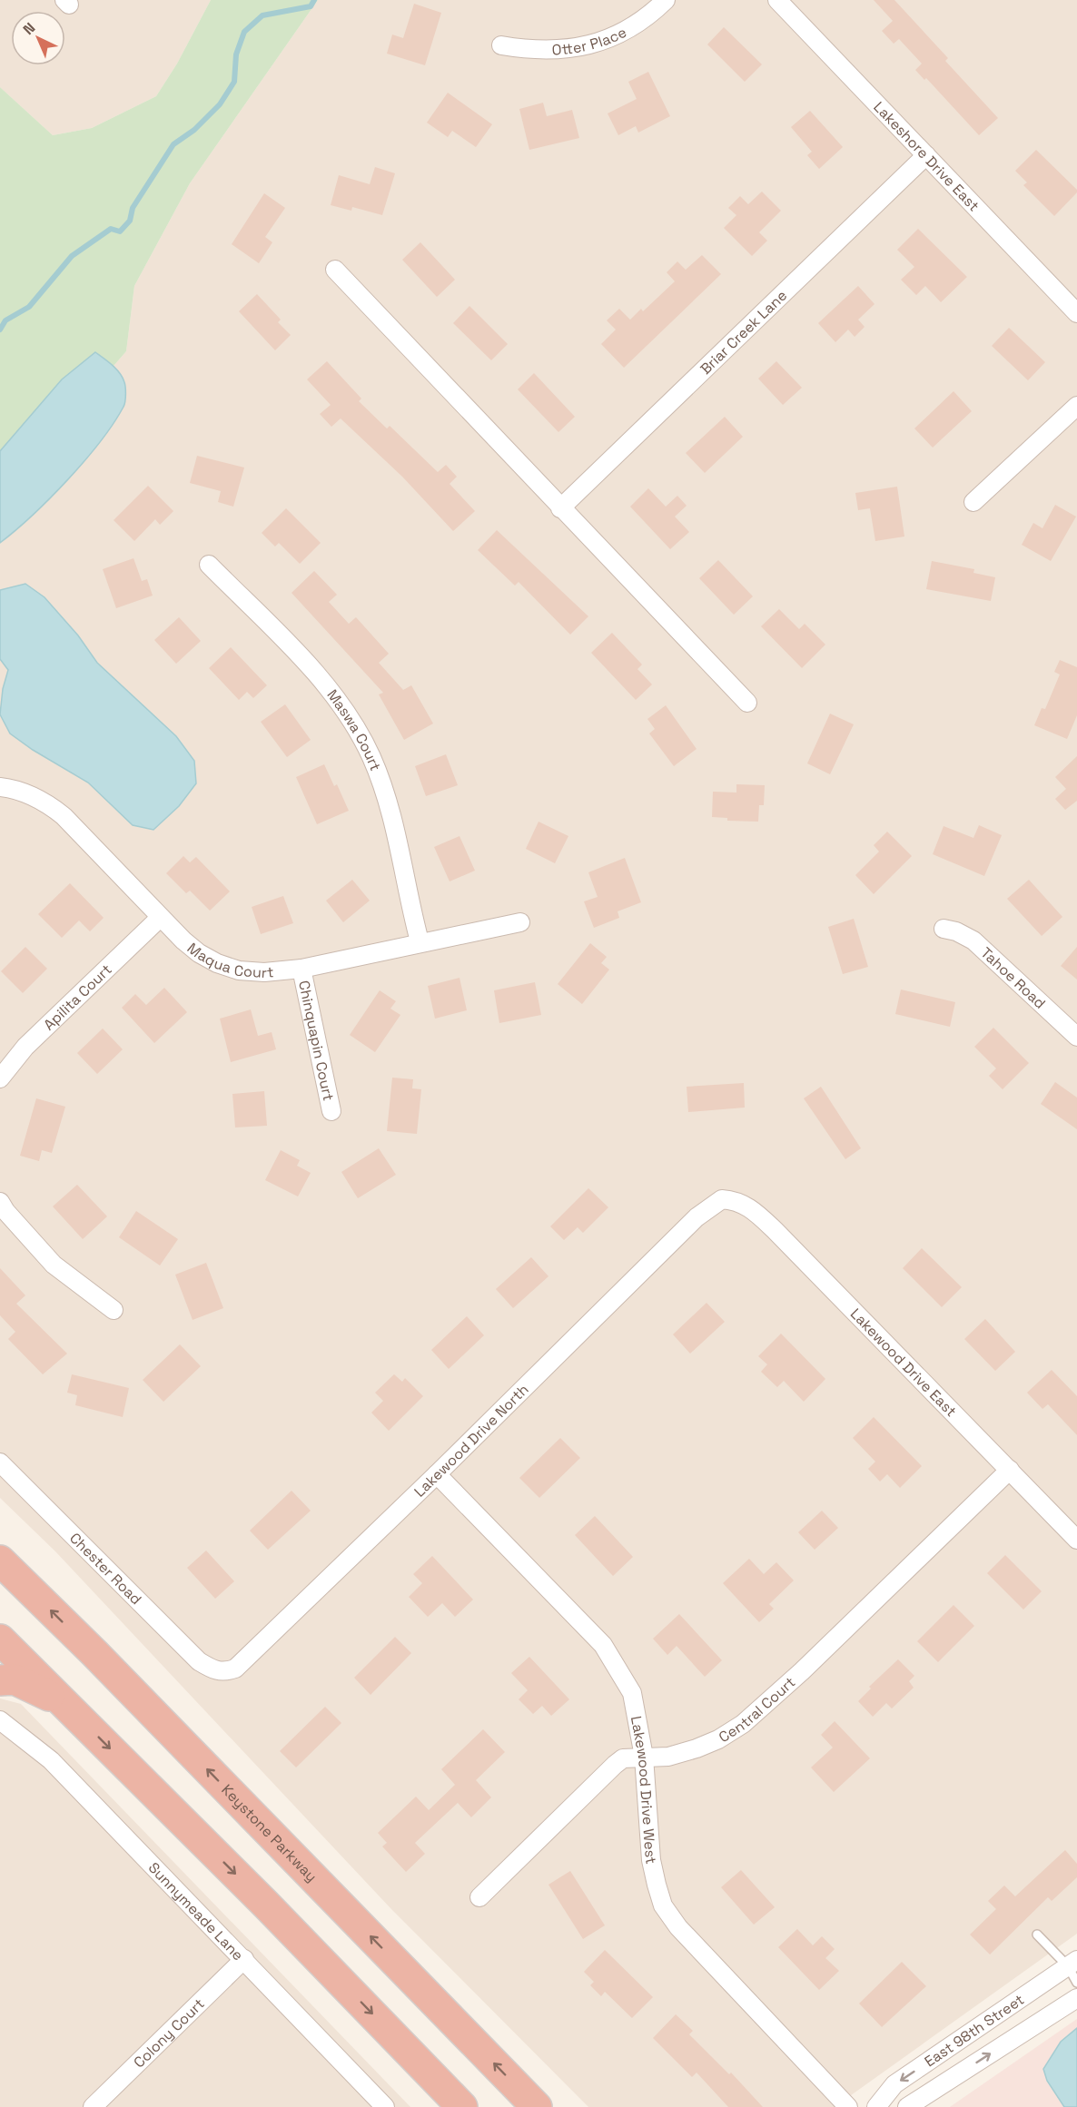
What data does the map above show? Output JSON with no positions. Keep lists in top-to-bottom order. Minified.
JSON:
{"streets":{"highway":["Keystone Parkway"],"street":["Otter Place","Lakeshore Drive East","Briar Creek Lane","Maswa Court","Maqua Court","Tahoe Road","Apilita Court","Chinquapin Court","Lakewood Drive East","Lakewood Drive North","Chester Road","Central Court","Lakewood Drive West","Sunnymeade Lane","East 98th Street","Colony Court"]},"crossings":[["Lakeshore Drive East","Briar Creek Lane"],["Maswa Court","Maqua Court"],["Maqua Court","Apilita Court"],["Maqua Court","Chinquapin Court"],["Lakewood Drive East","Lakewood Drive North"],["Lakewood Drive East","Central Court"],["Lakewood Drive North","Chester Road"],["Lakewood Drive North","Lakewood Drive West"],["Central Court","Lakewood Drive West"],["Sunnymeade Lane","Colony Court"]],"north":"top left"}
